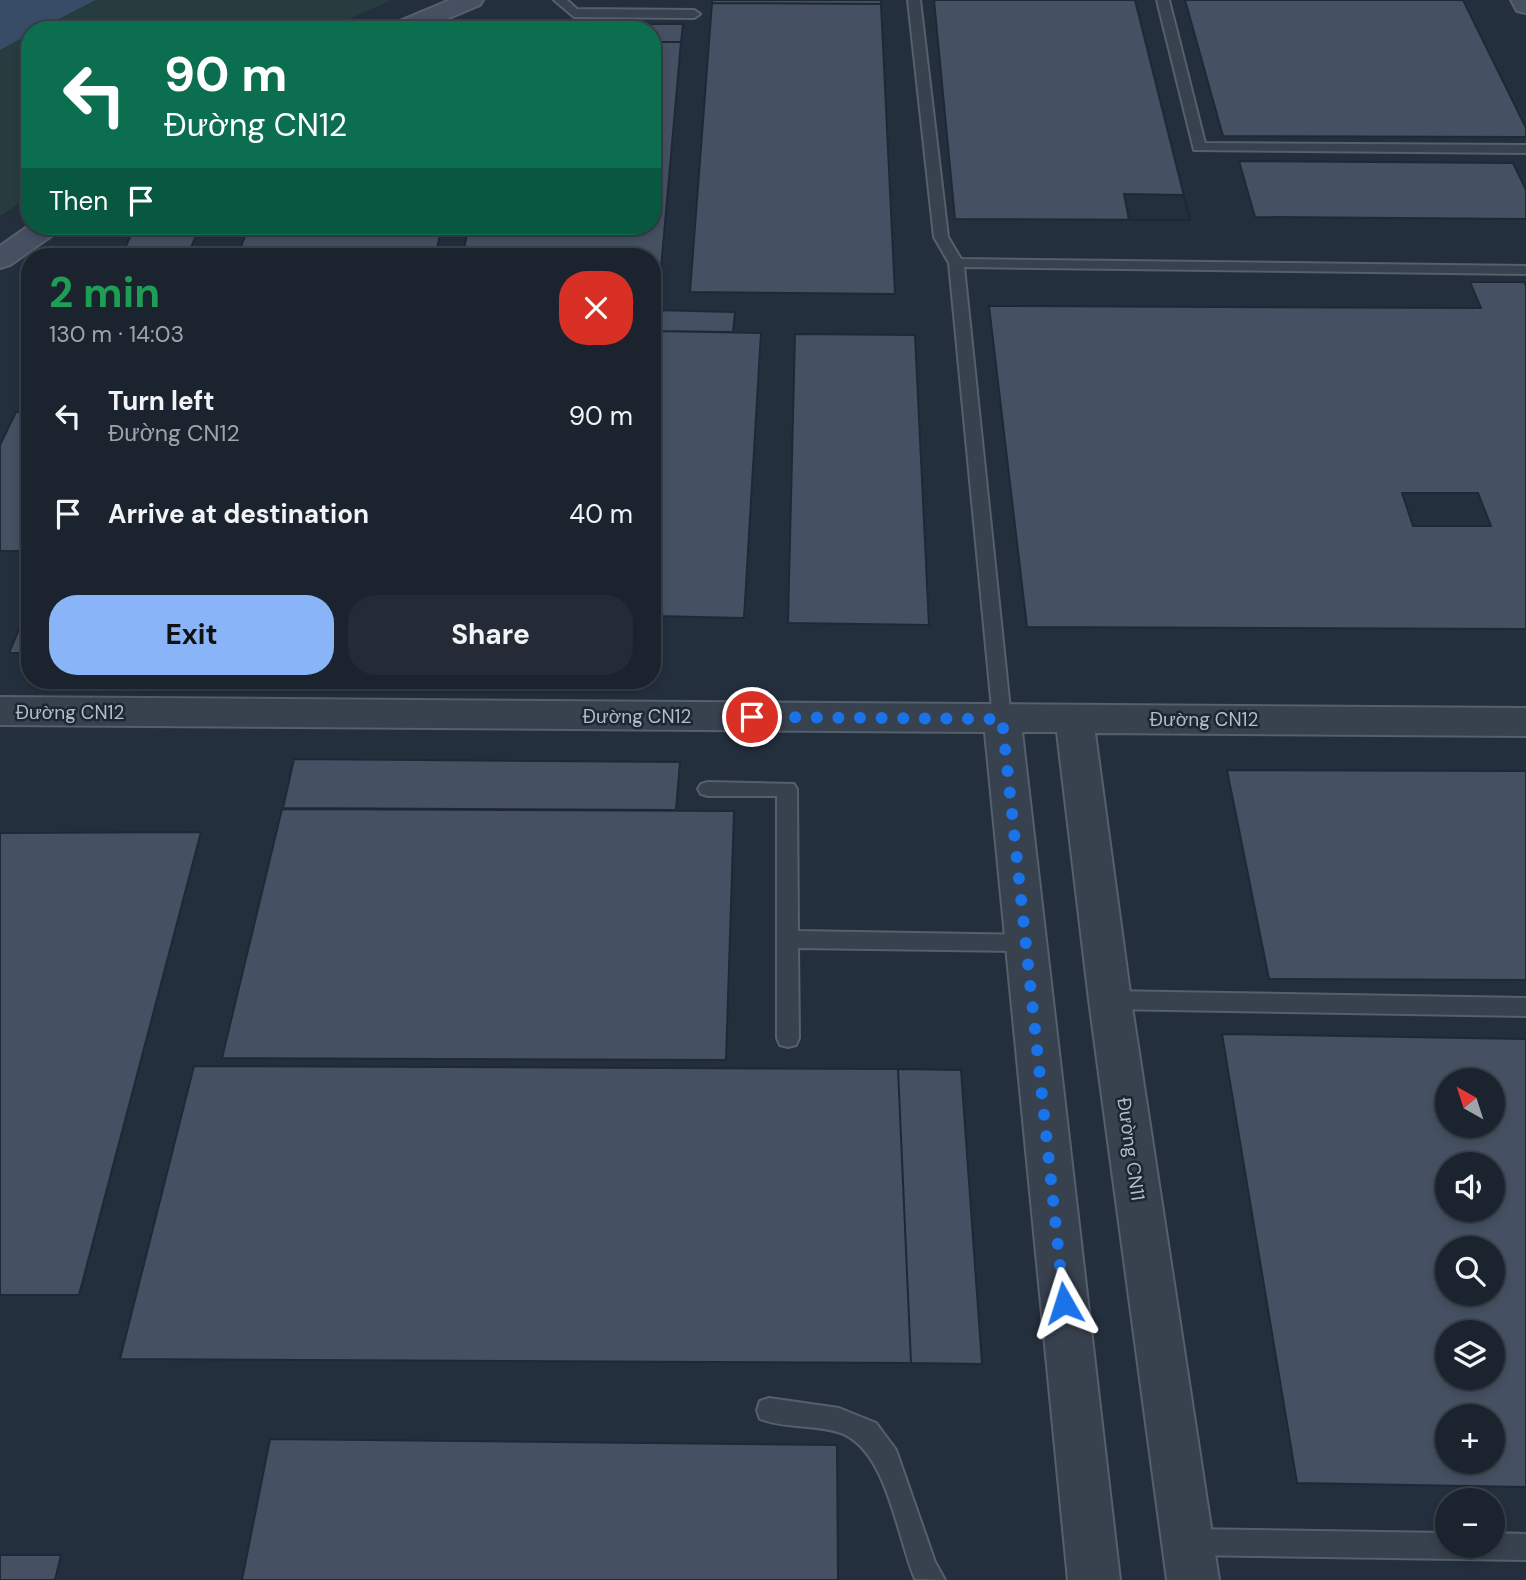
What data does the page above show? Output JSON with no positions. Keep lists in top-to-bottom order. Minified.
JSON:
{"streets":{"street":["Đường CN12","Đường CN11"]},"crossings":[["Đường CN12","Đường CN11"]],"north":"top left","page":{"turn":["90 m","Đường CN12"],"then":"Then","heading":["2 min","130 m · 14:03"],"list":[{"name":"Turn left","note":"Đường CN12","value":"90 m"},{"name":"Arrive at destination","value":"40 m"}],"buttons":["Exit","Share"],"map_buttons":["+","−"]}}
